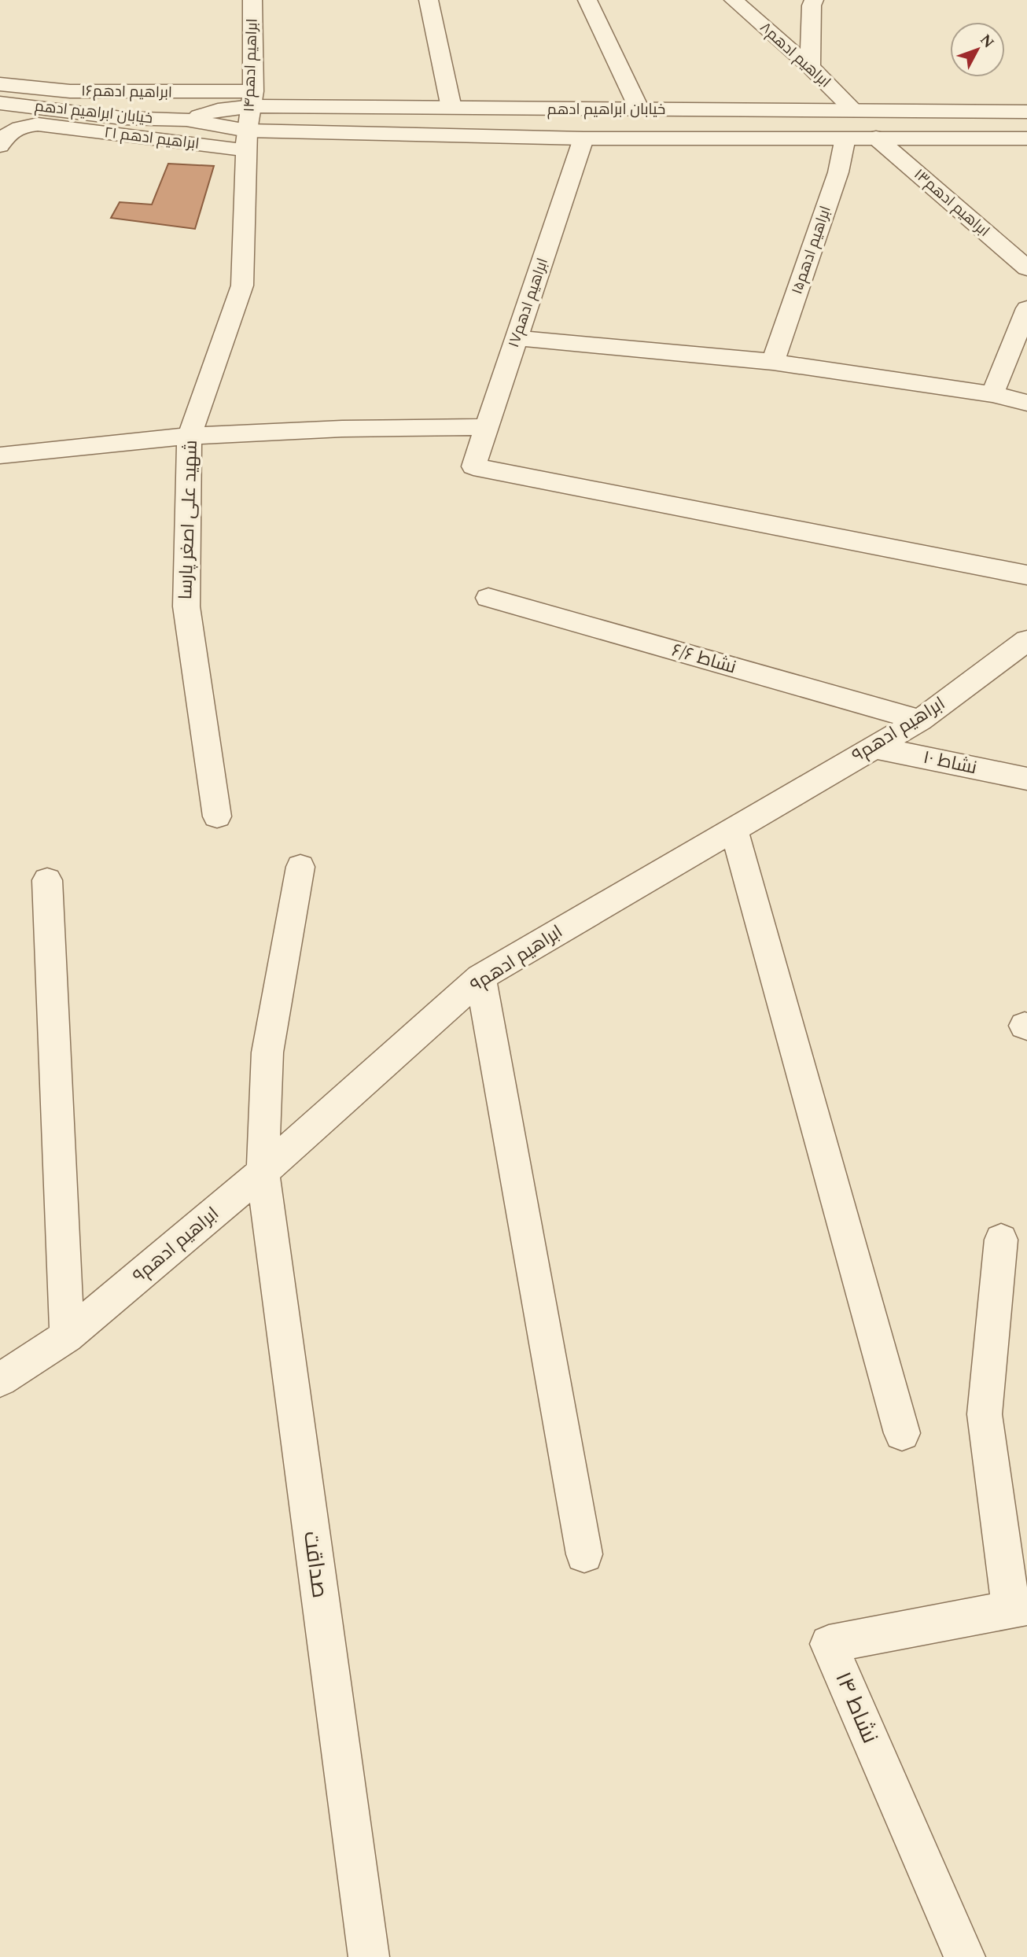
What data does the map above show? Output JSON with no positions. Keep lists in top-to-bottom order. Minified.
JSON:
{"streets":{"street":["ابراهیم ادهم۸","ابراهیم ادهم۱۴","ابراهیم ادهم۱۶","خیابان ابراهیم ادهم","ابراهیم ادهم ۲۱","ابراهیم ادهم۱۳","ابراهیم ادهم۱۵","ابراهیم ادهم۱۷","شهید علی اصغر پارسا","نشاط ۶/۶","ابراهیم ادهم۹","نشاط ۱۰","صداقت","نشاط ۱۴"]},"crossings":[["ابراهیم ادهم۸","خیابان ابراهیم ادهم"],["ابراهیم ادهم۱۴","ابراهیم ادهم۱۶"],["ابراهیم ادهم۱۴","خیابان ابراهیم ادهم"],["ابراهیم ادهم۱۴","ابراهیم ادهم ۲۱"],["ابراهیم ادهم۱۴","شهید علی اصغر پارسا"],["ابراهیم ادهم۱۶","خیابان ابراهیم ادهم"],["خیابان ابراهیم ادهم","ابراهیم ادهم ۲۱"],["خیابان ابراهیم ادهم","ابراهیم ادهم۱۳"],["خیابان ابراهیم ادهم","ابراهیم ادهم۱۵"],["خیابان ابراهیم ادهم","ابراهیم ادهم۱۷"],["خیابان ابراهیم ادهم","شهید علی اصغر پارسا"],["ابراهیم ادهم ۲۱","شهید علی اصغر پارسا"],["نشاط ۶/۶","ابراهیم ادهم۹"],["ابراهیم ادهم۹","نشاط ۱۰"],["ابراهیم ادهم۹","صداقت"]],"north":"top right"}
